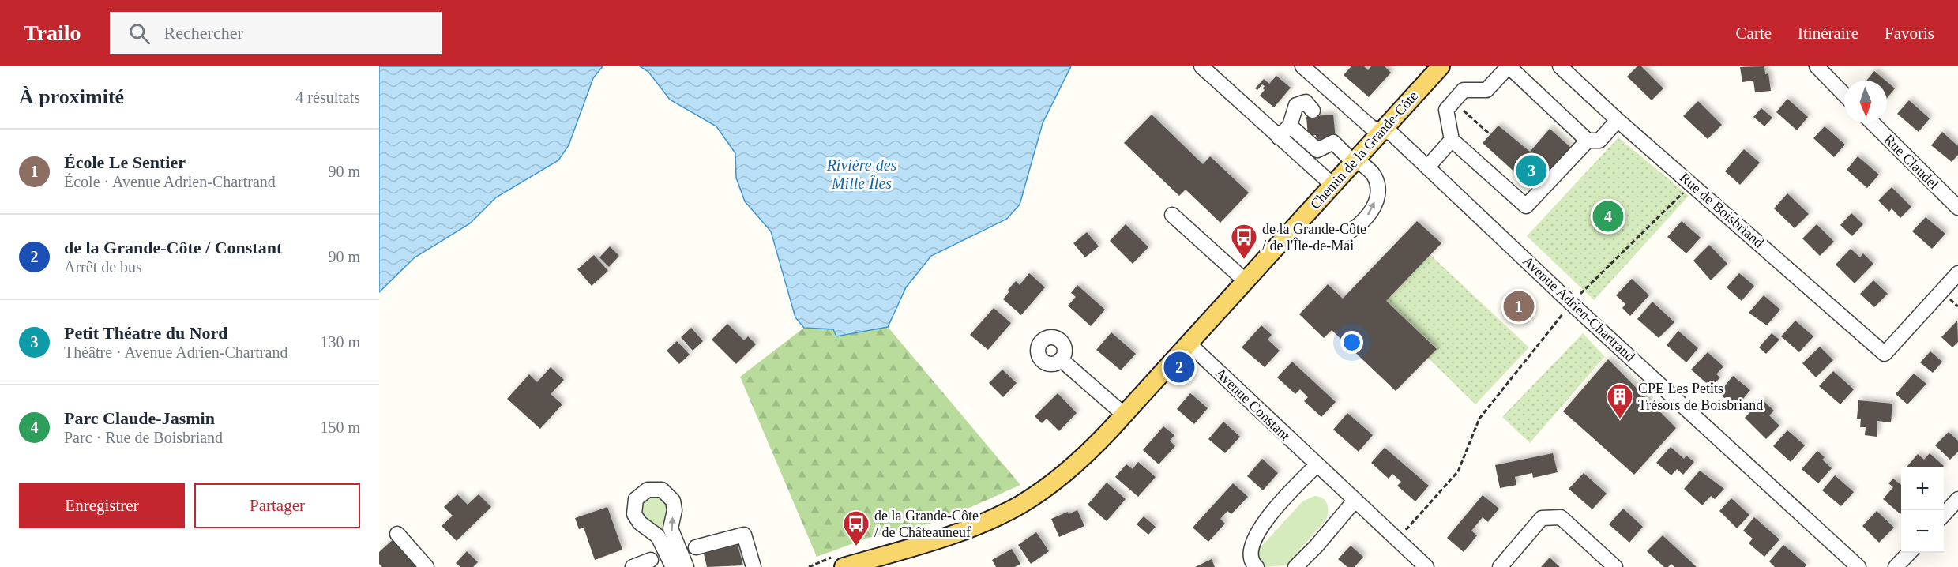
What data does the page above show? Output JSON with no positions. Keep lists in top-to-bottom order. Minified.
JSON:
{"streets":{"main road":["Chemin de la Grande-Côte"],"street":["Rue Claudel","Rue de Boisbriand","Avenue Adrien-Chartrand","Avenue Constant"]},"crossings":[["Chemin de la Grande-Côte","Avenue Adrien-Chartrand"],["Chemin de la Grande-Côte","Avenue Constant"]],"water":["Rivière des Mille Îles"],"places":{"bus stop":["de la Grande-Côte / de l'Île-de-Mai","de la Grande-Côte / de Châteauneuf"],"building":["CPE Les Petits Trésors de Boisbriand"]},"north":"bottom","page":{"header":"Trailo","search":"Rechercher","nav":["Carte","Itinéraire","Favoris"],"heading":["À proximité","4 résultats"],"list":[{"mark":"1","name":"École Le Sentier","note":"École · Avenue Adrien-Chartrand","value":"90 m"},{"mark":"2","name":"de la Grande-Côte / Constant","note":"Arrêt de bus","value":"90 m"},{"mark":"3","name":"Petit Théatre du Nord","note":"Théâtre · Avenue Adrien-Chartrand","value":"130 m"},{"mark":"4","name":"Parc Claude-Jasmin","note":"Parc · Rue de Boisbriand","value":"150 m"}],"pins":["3","4","1","2"],"map_buttons":["+","−"],"buttons":["Enregistrer","Partager"]}}
